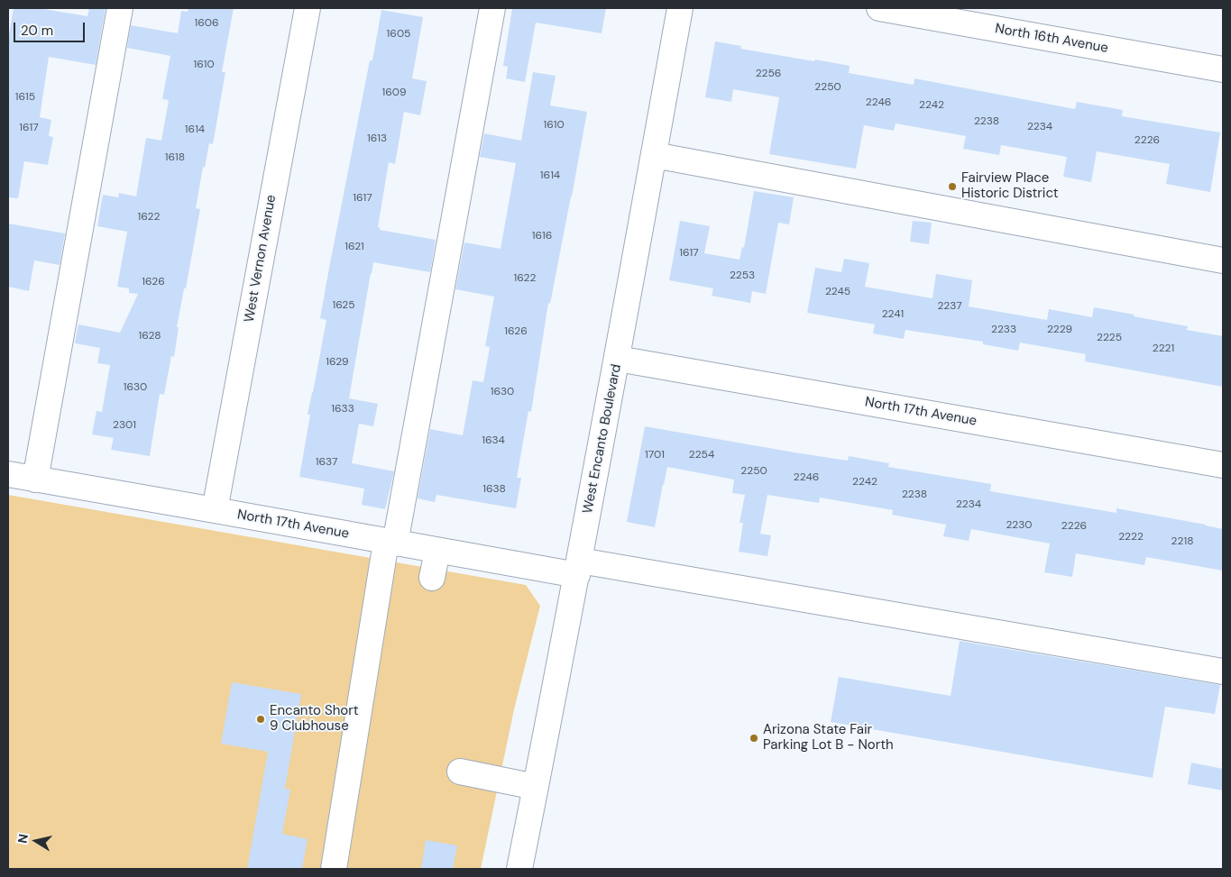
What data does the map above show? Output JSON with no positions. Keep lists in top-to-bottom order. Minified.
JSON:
{"streets":{"street":["North 16th Avenue","West Vernon Avenue","North 17th Avenue","West Encanto Boulevard"]},"crossings":[["West Vernon Avenue","North 17th Avenue"],["North 17th Avenue","West Encanto Boulevard"]],"places":["Fairview Place Historic District","Encanto Short 9 Clubhouse","Arizona State Fair Parking Lot B - North"],"house_numbers":["1606","1605","1610","2256","2250","1609","1615","2246","2242","2238","1610","2234","1617","1614","1613","2226","1618","1614","1617","1622","1616","1621","1617","2253","1622","1626","2245","1625","2237","2241","2233","2229","1626","1628","2225","2221","1629","1630","1630","1633","2301","1634","1701","2254","1637","2250","2246","2242","1638","2238","2234","2230","2226","2222","2218"],"scale_bar":"20 m","north":"left"}
